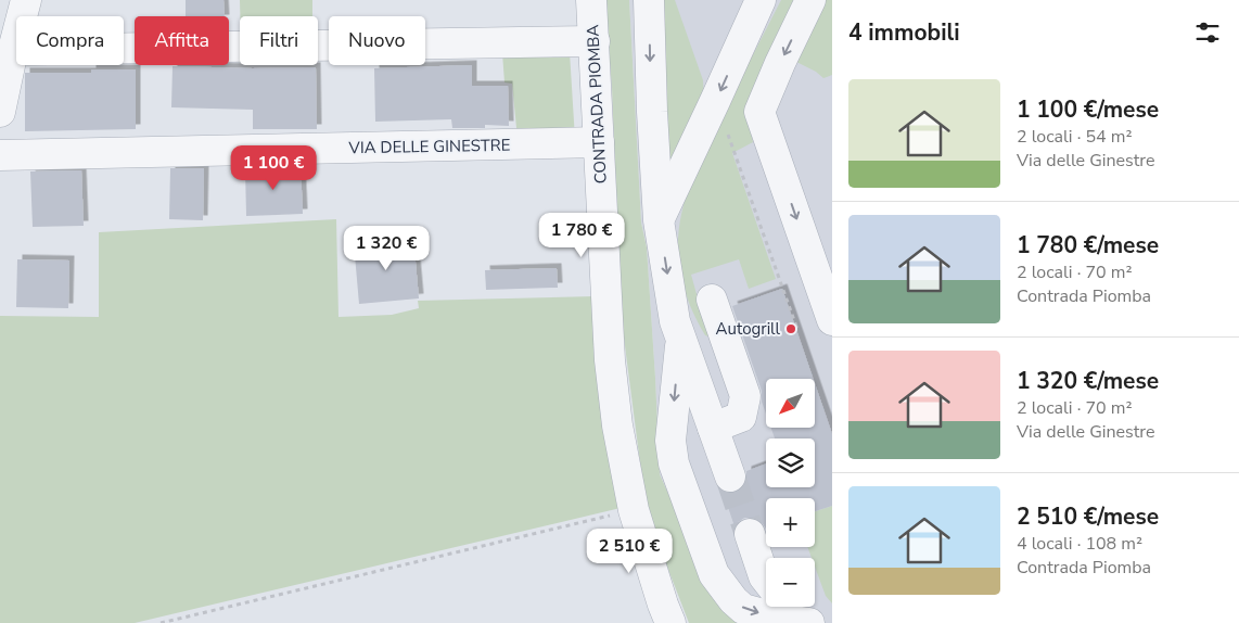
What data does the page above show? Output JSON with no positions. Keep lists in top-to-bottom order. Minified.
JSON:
{"streets":{"street":["CONTRADA PIOMBA","VIA DELLE GINESTRE"]},"crossings":[["CONTRADA PIOMBA","VIA DELLE GINESTRE"]],"places":["Autogrill"],"north":"bottom left","page":{"heading":"4 immobili","chip":["Compra","Affitta","Filtri","Nuovo"],"list":[{"name":"1 100 €/mese","note":"2 locali · 54 m² · Via delle Ginestre"},{"name":"1 780 €/mese","note":"2 locali · 70 m² · Contrada Piomba"},{"name":"1 320 €/mese","note":"2 locali · 70 m² · Via delle Ginestre"},{"name":"2 510 €/mese","note":"4 locali · 108 m² · Contrada Piomba"}],"price":["1 100 €","1 780 €","1 320 €","2 510 €"],"map_buttons":["+","−"]}}
